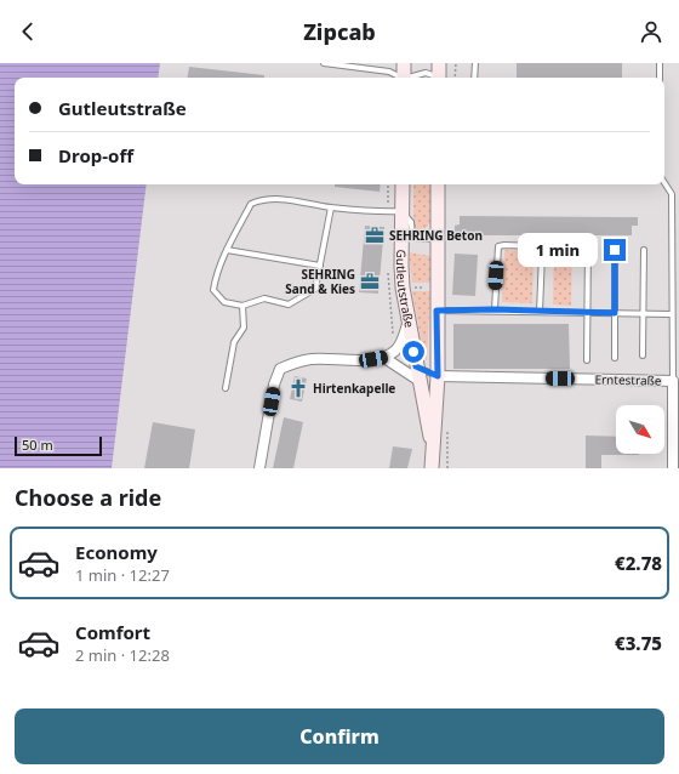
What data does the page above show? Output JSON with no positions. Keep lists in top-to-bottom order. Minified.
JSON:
{"streets":{"main road":["Gutleutstraße"],"street":["Erntestraße"]},"crossings":[["Gutleutstraße","Erntestraße"]],"places":{"office":["SEHRING Beton","SEHRING Sand & Kies"],"church":["Hirtenkapelle"]},"scale_bar":"50 m","north":"bottom right","page":{"header":"Zipcab","banner":["Gutleutstraße","Drop-off"],"bubble":"1 min","scale":"50 m","heading":"Choose a ride","list":[{"name":"Economy","note":"1 min · 12:27","value":"€2.78"},{"name":"Comfort","note":"2 min · 12:28","value":"€3.75"}],"buttons":"Confirm"}}
